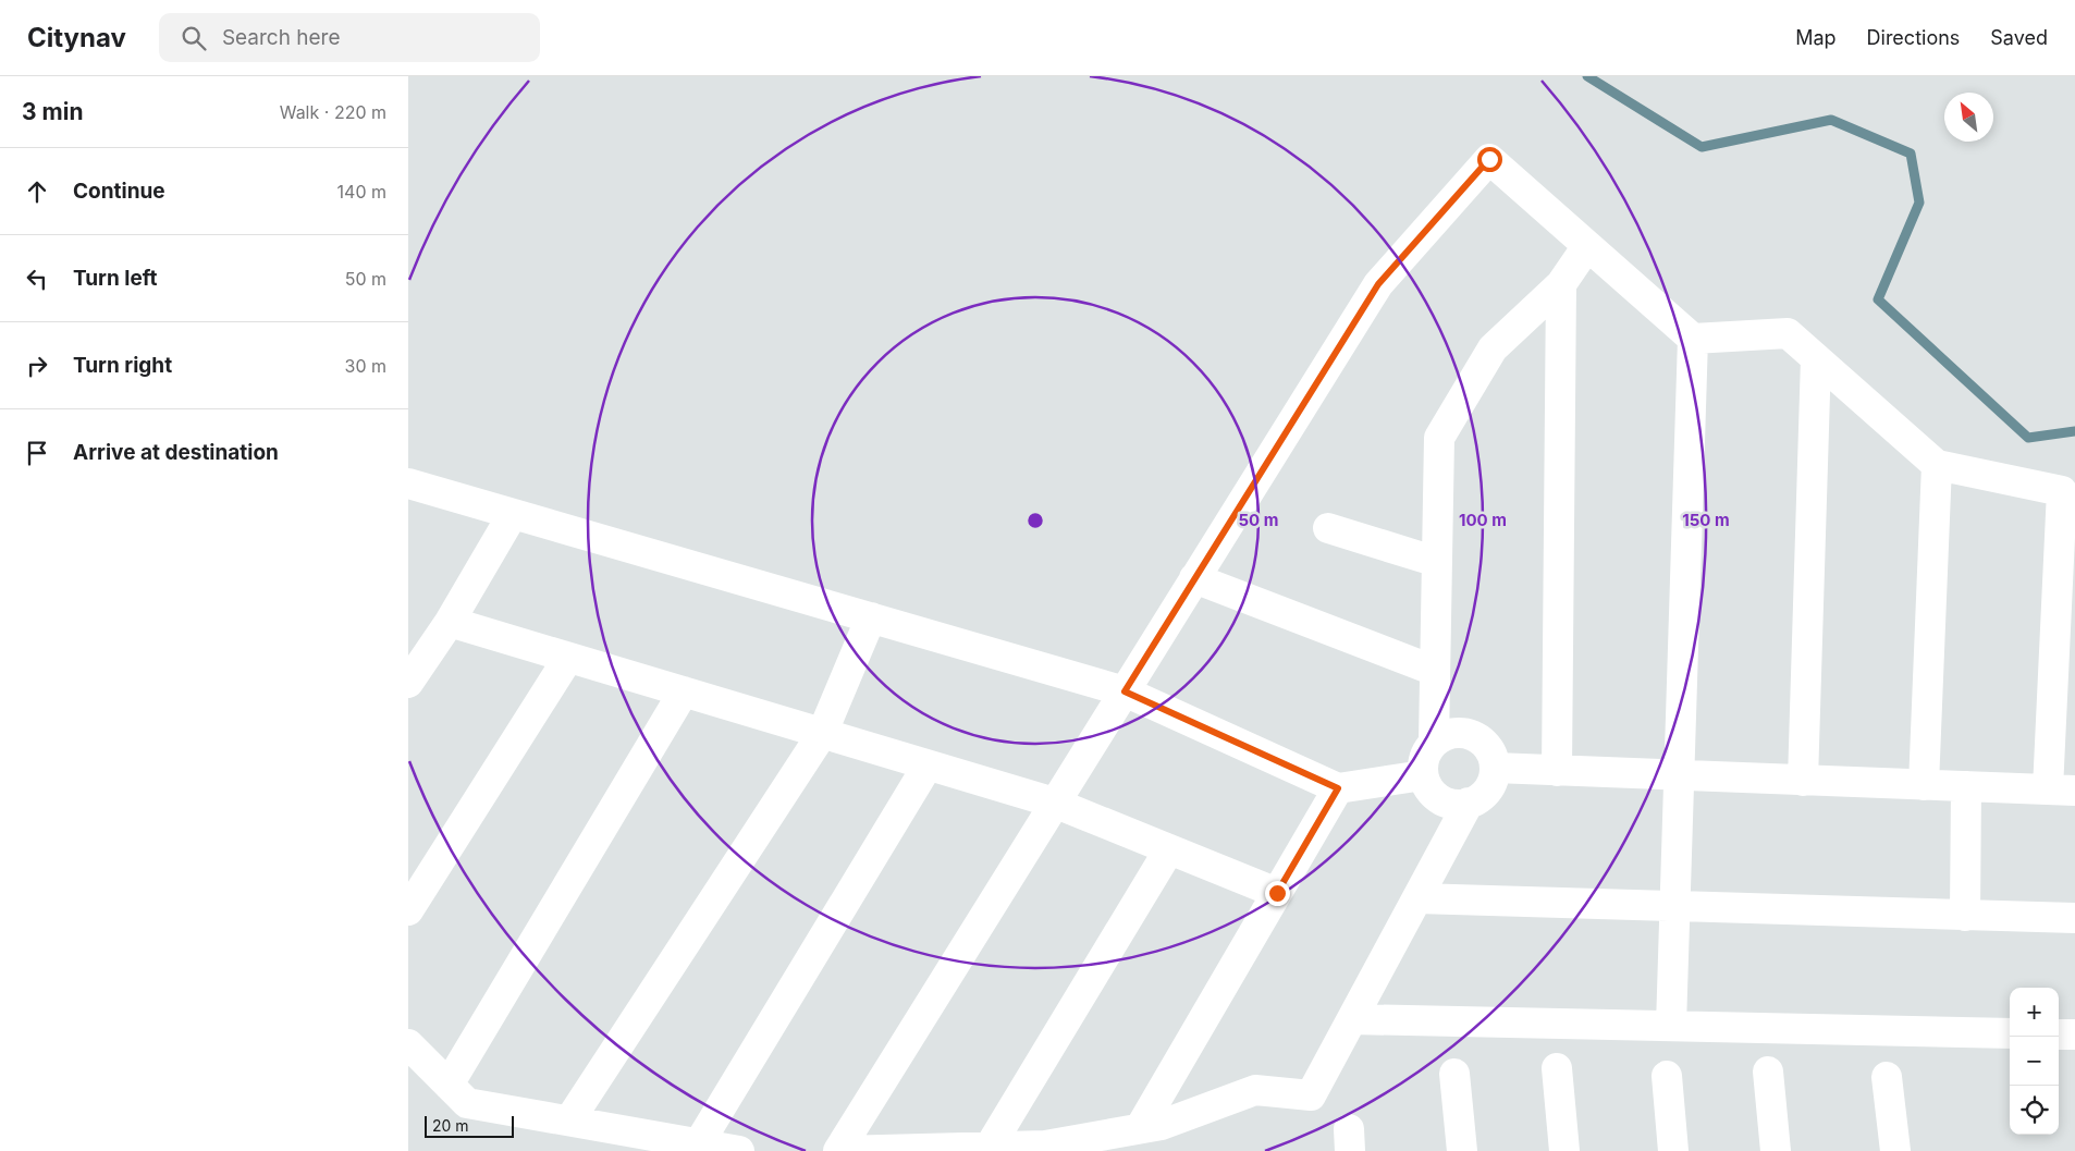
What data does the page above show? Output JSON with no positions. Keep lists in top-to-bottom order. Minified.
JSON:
{"scale_bar":"20 m","north":"top left","page":{"header":"Citynav","search":"Search here","nav":["Map","Directions","Saved"],"heading":["3 min","Walk · 220 m"],"list":[["Continue","140 m"],["Turn left","50 m"],["Turn right","30 m"],"Arrive at destination"],"map_buttons":["+","−"],"scale":"20 m"},"rings":["50 m","100 m","150 m"]}
